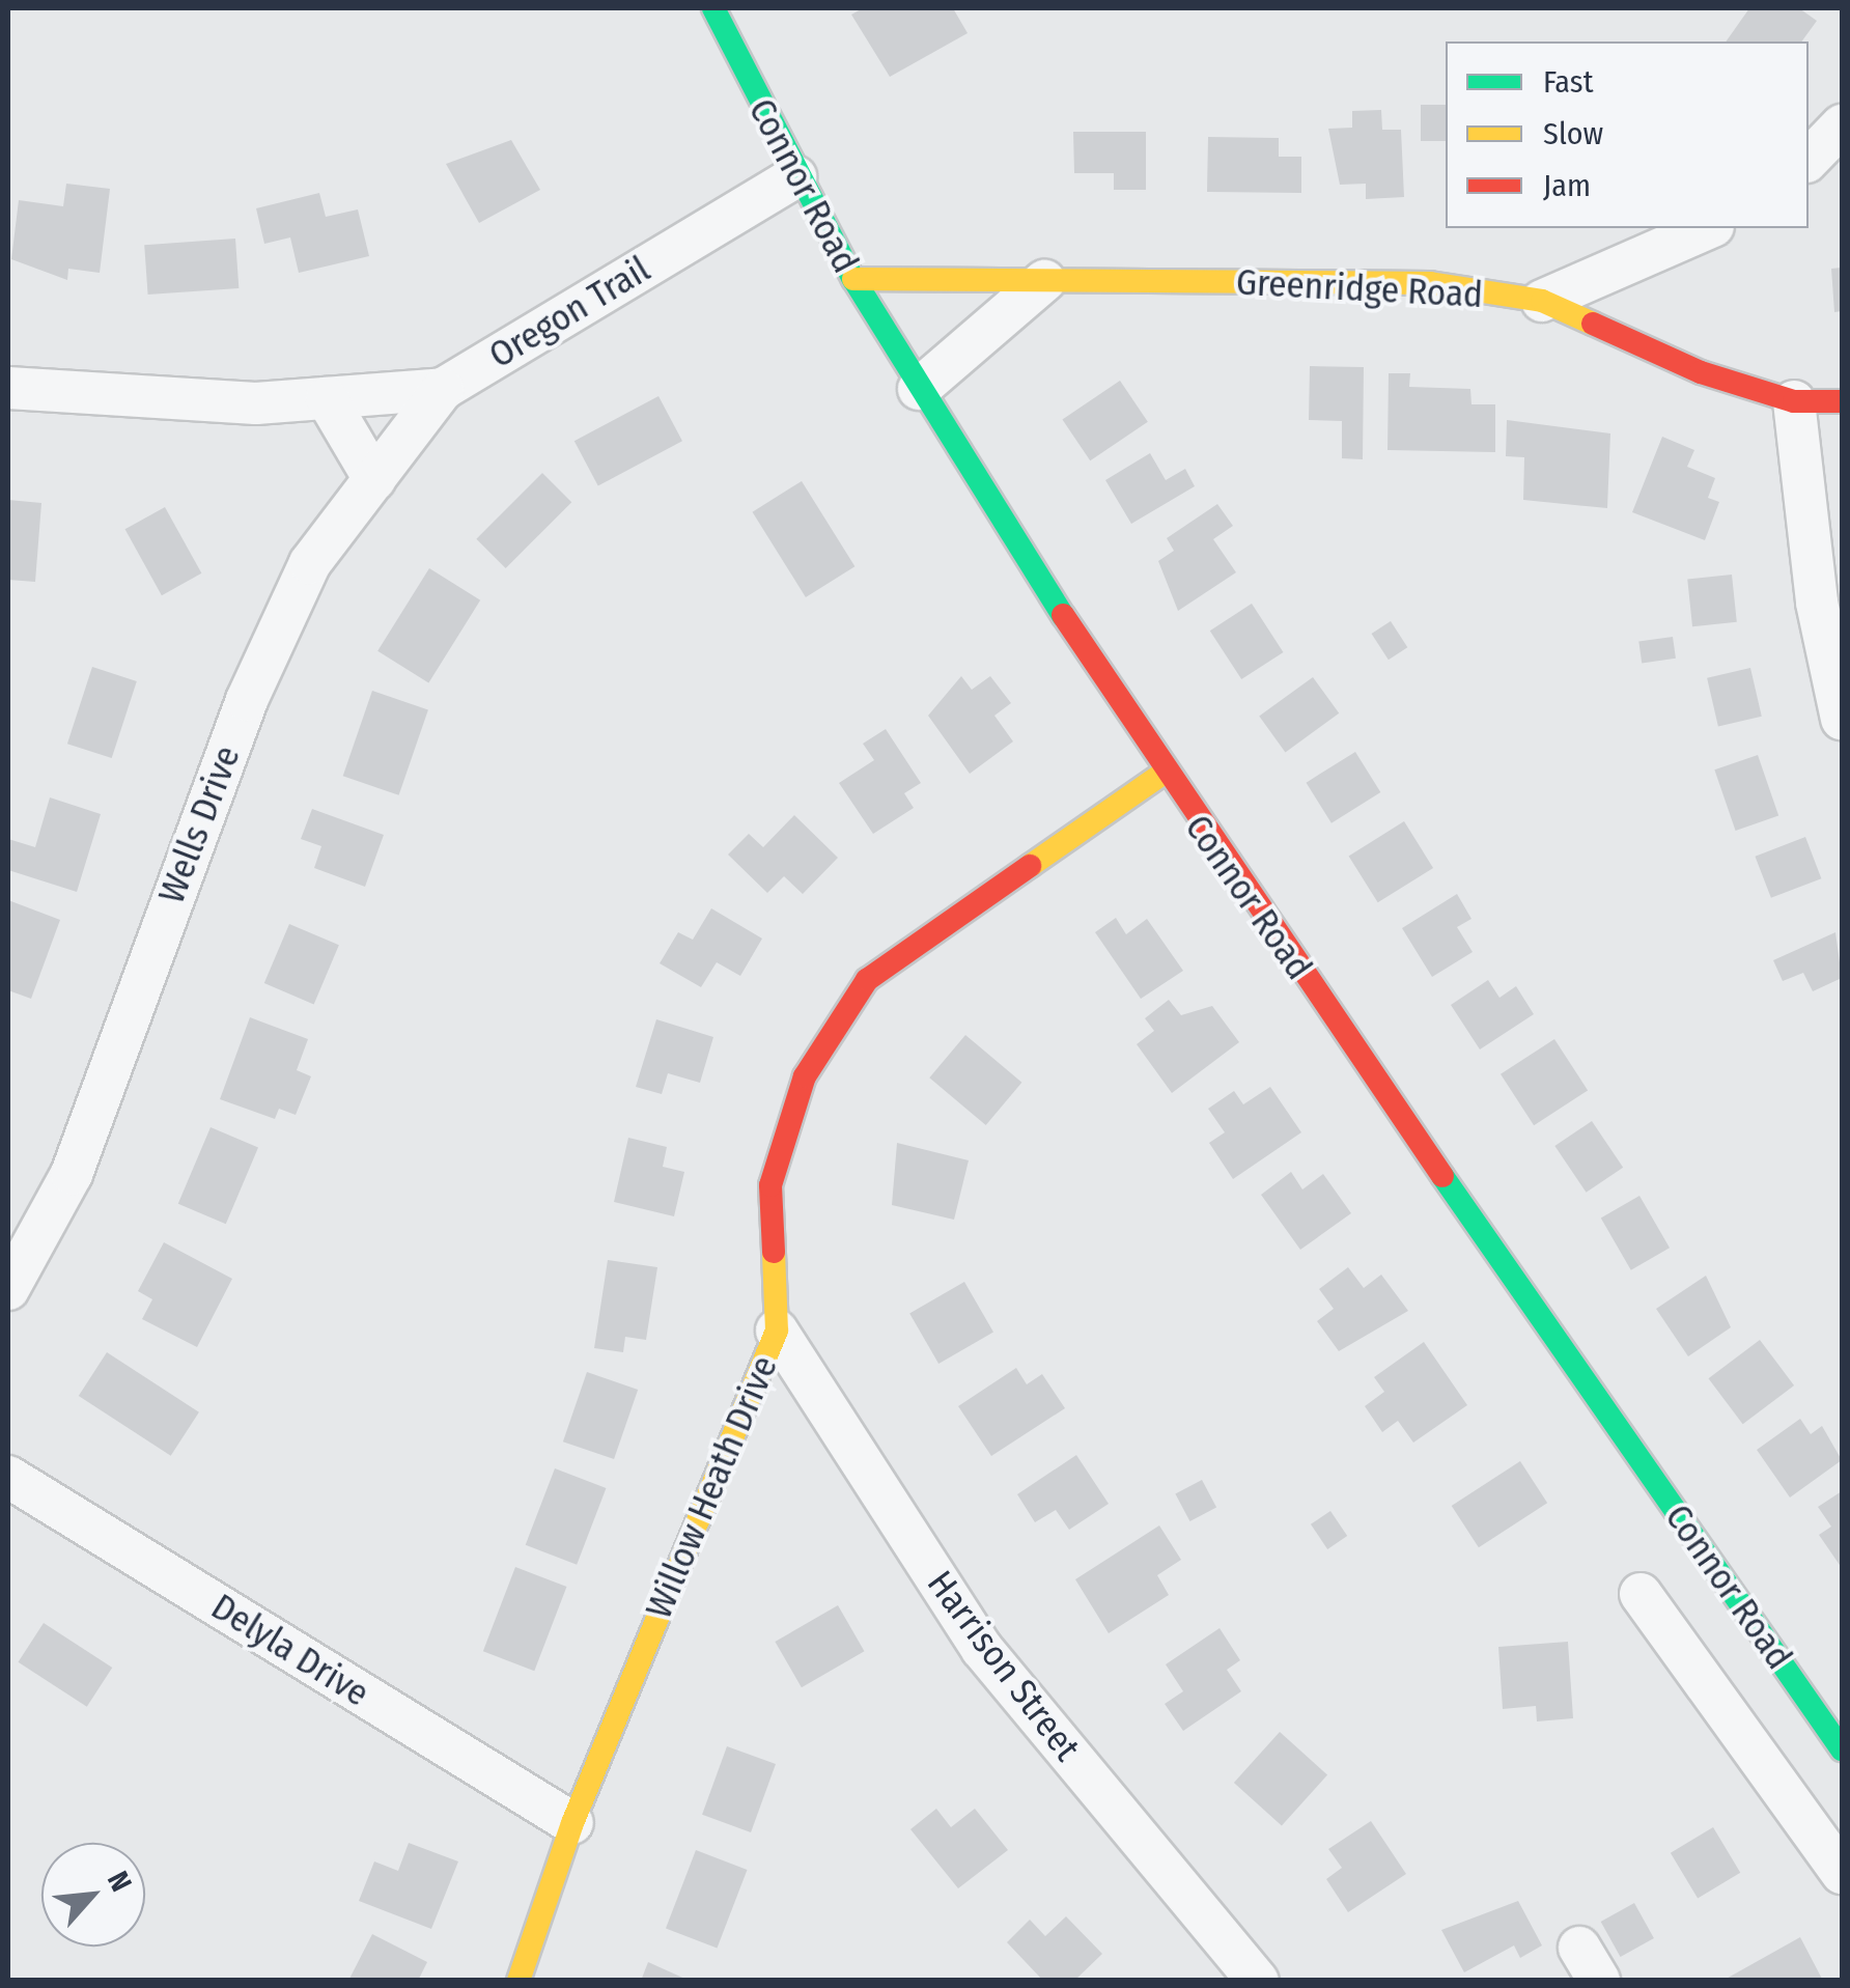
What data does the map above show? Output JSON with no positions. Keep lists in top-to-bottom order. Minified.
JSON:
{"streets":{"street":["Connor Road","Greenridge Road","Oregon Trail","Wells Drive","Willow Heath Drive","Delyla Drive","Harrison Street"]},"crossings":[["Connor Road","Greenridge Road"],["Connor Road","Oregon Trail"],["Connor Road","Willow Heath Drive"],["Oregon Trail","Wells Drive"],["Willow Heath Drive","Delyla Drive"],["Willow Heath Drive","Harrison Street"]],"legend":["Fast","Slow","Jam"],"north":"top right"}
